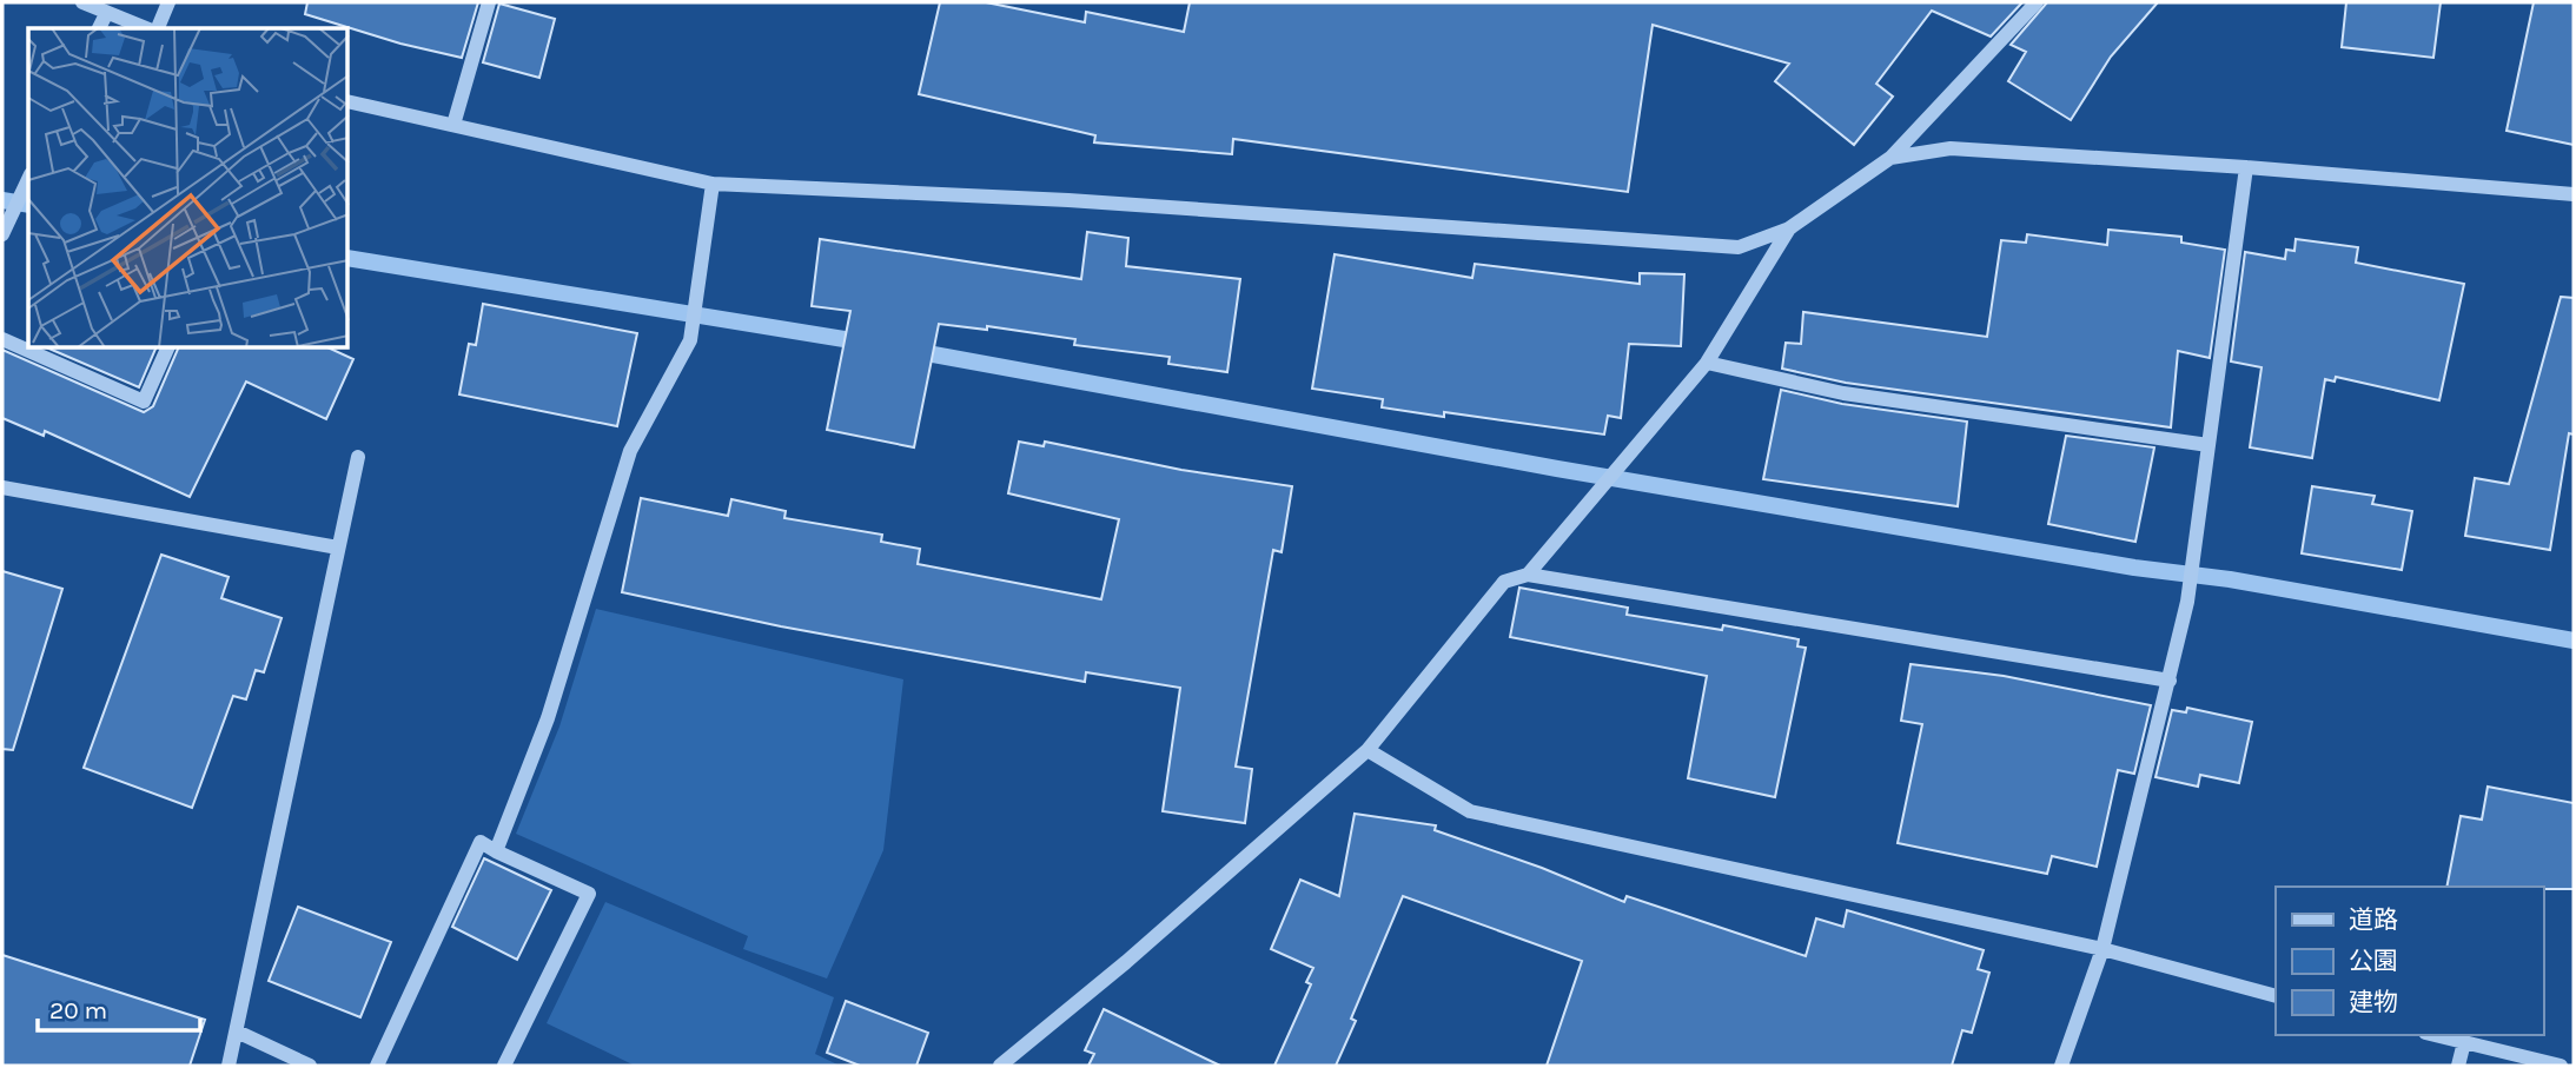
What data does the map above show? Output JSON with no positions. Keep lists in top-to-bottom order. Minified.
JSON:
{"legend":["道路","公園","建物"],"scale_bar":"20 m"}
